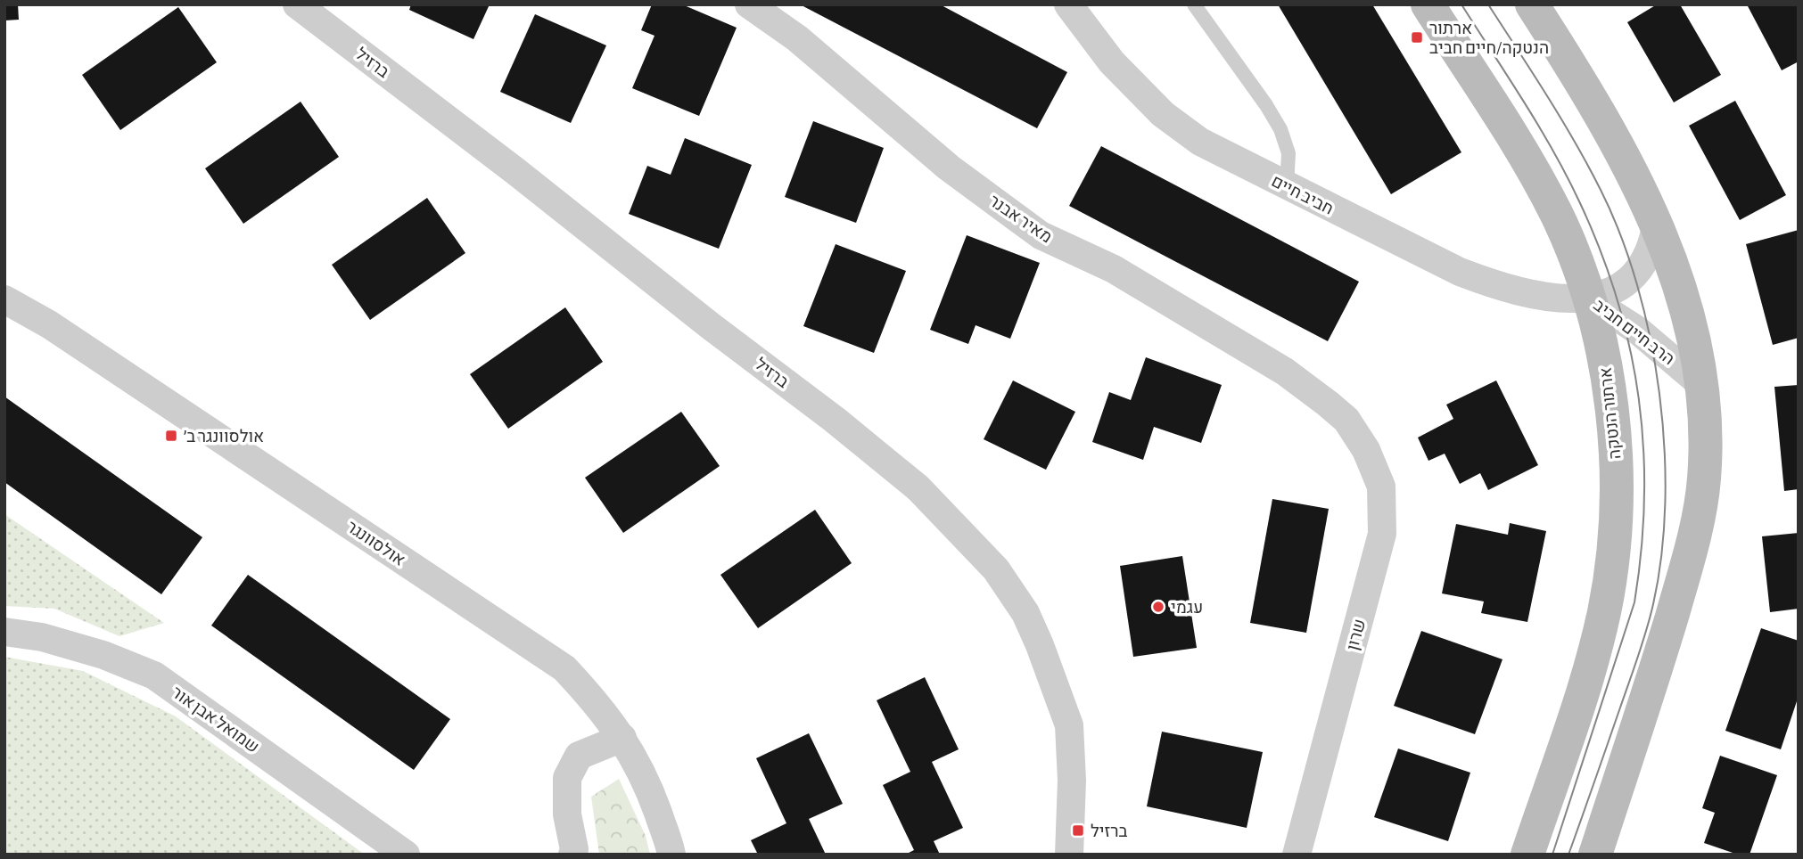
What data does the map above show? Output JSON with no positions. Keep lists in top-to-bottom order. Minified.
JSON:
{"streets":{"main road":["ארתור הנטקה"],"street":["ברזיל","חביב חיים","מאיר אבנר","הרב חיים חביב","אולסוונגר","שרון","שמואל אבן אור"]},"crossings":[["חביב חיים","הרב חיים חביב"],["חביב חיים","ארתור הנטקה"],["מאיר אבנר","שרון"],["הרב חיים חביב","ארתור הנטקה"]],"places":{"transit":["ארתור הנטקה/חיים חביב","אולסוונגר ב׳","ברזיל"],"other":["עגמי"]}}
